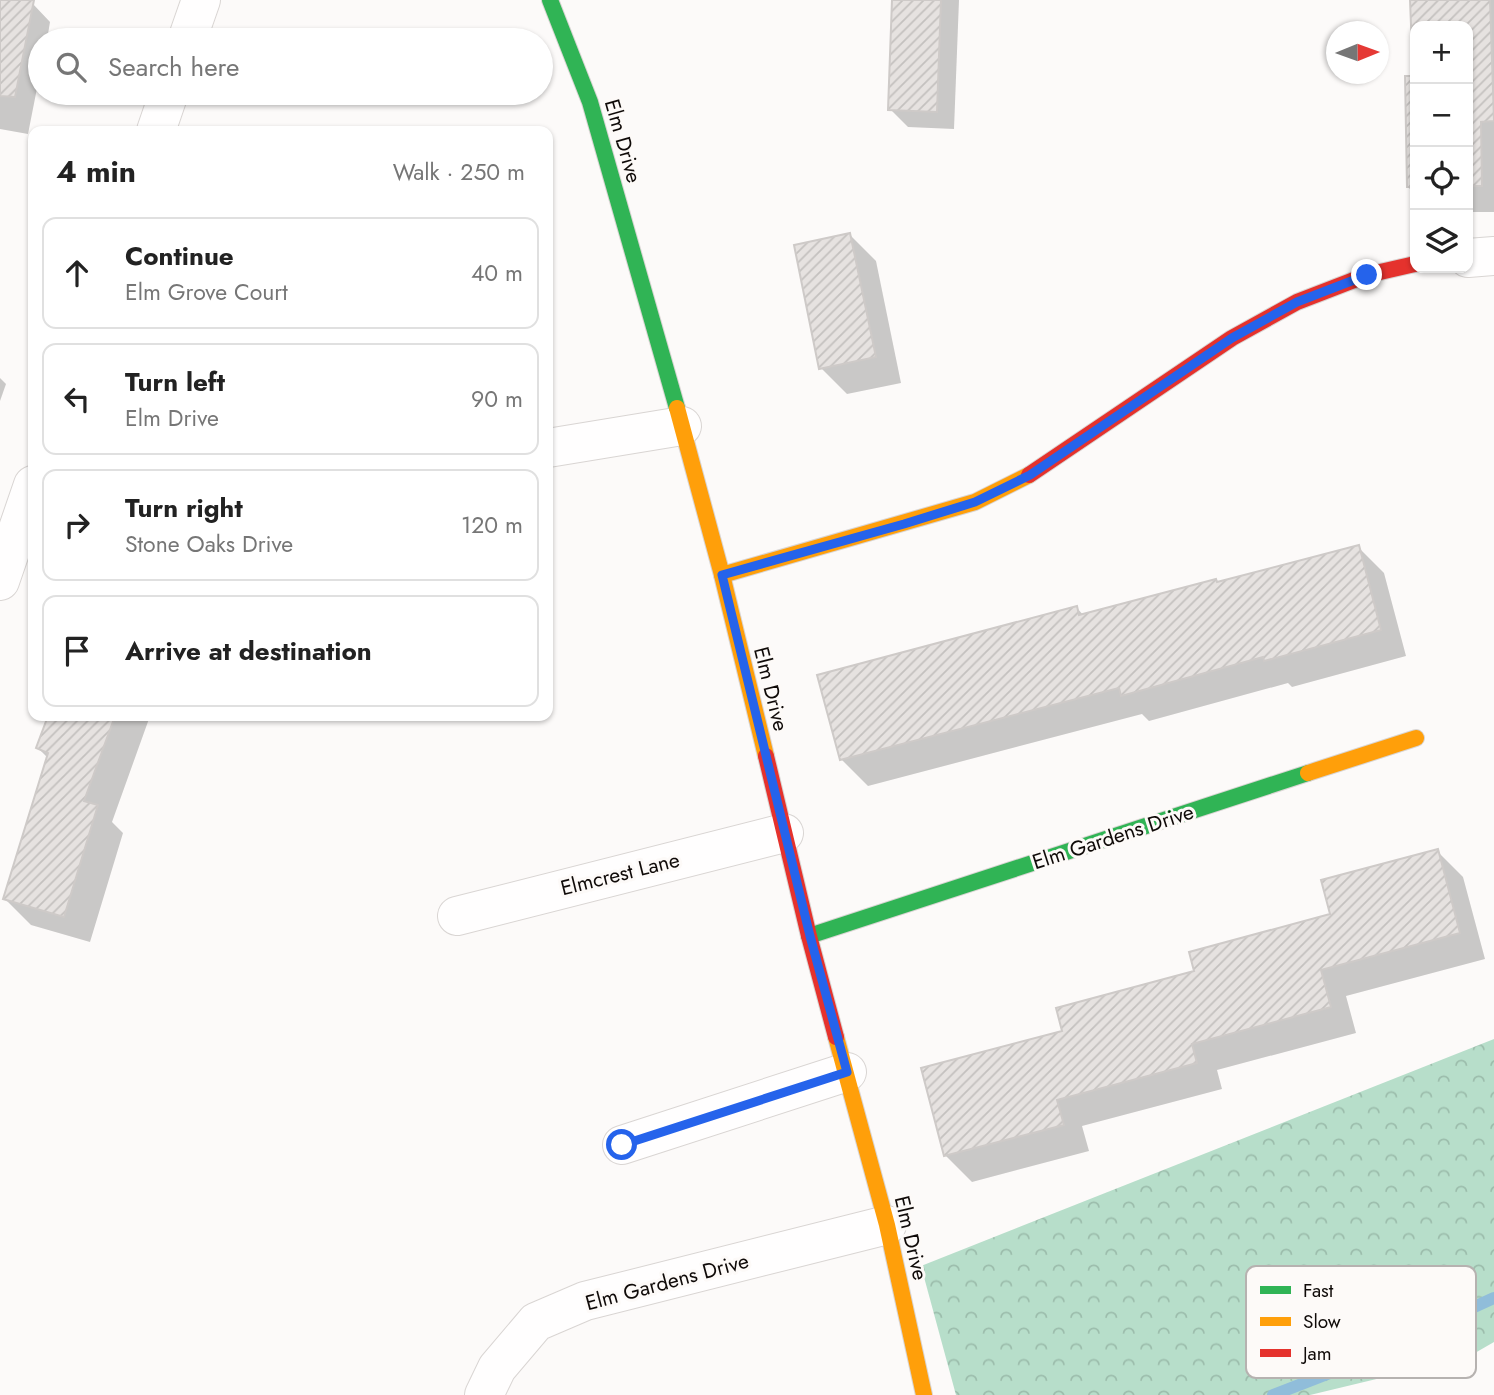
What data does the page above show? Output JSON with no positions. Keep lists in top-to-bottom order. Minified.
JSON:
{"streets":{"street":["Elm Drive","Elm Gardens Drive","Elmcrest Lane"]},"crossings":[["Elm Drive","Elm Gardens Drive"],["Elm Drive","Elmcrest Lane"]],"legend":["Fast","Slow","Jam"],"north":"right","page":{"map_buttons":["+","−"],"search":"Search here","heading":["4 min","Walk · 250 m"],"list":[["Continue","Elm Grove Court","40 m"],["Turn left","Elm Drive","90 m"],["Turn right","Stone Oaks Drive","120 m"],"Arrive at destination"]}}
